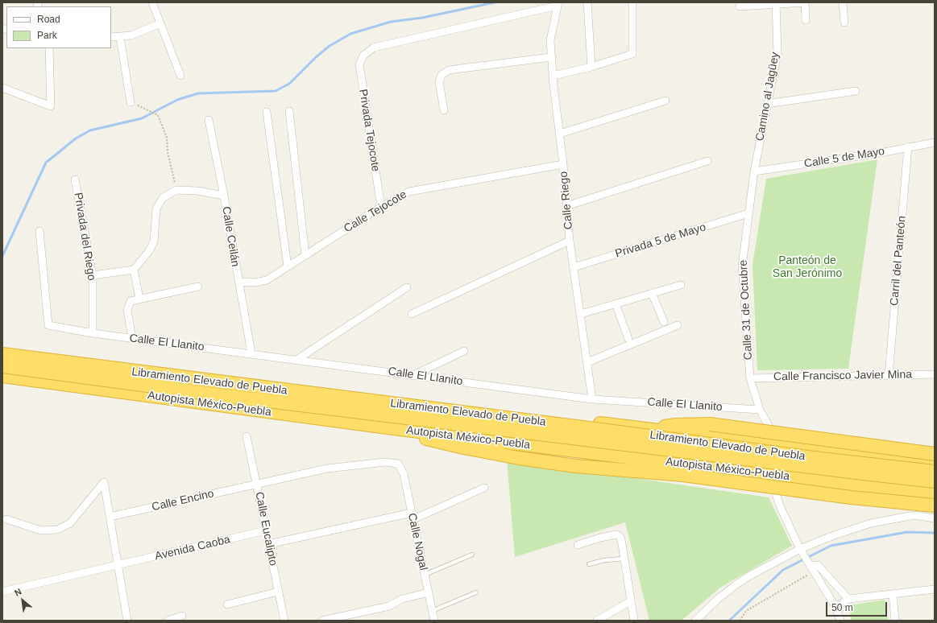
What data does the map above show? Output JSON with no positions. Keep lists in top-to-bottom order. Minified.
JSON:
{"streets":{"highway":["Libramiento Elevado de Puebla","Autopista México-Puebla"],"street":["Camino al Jagüey","Privada Tejocote","Calle 5 de Mayo","Calle Riego","Calle Tejocote","Privada del Riego","Calle Ceilán","Privada 5 de Mayo","Carril del Panteón","Calle 31 de Octubre","Calle El Llanito","Calle Francisco Javier Mina","Calle Encino","Calle Eucalipto","Calle Nogal","Avenida Caoba"]},"crossings":[["Camino al Jagüey","Calle 5 de Mayo"],["Camino al Jagüey","Calle 31 de Octubre"],["Privada Tejocote","Calle Riego"],["Privada Tejocote","Calle Tejocote"],["Calle 5 de Mayo","Carril del Panteón"],["Calle 5 de Mayo","Calle 31 de Octubre"],["Calle Riego","Calle Tejocote"],["Calle Riego","Privada 5 de Mayo"],["Calle Riego","Calle El Llanito"],["Calle Tejocote","Calle Ceilán"],["Privada del Riego","Calle El Llanito"],["Calle Ceilán","Calle El Llanito"],["Privada 5 de Mayo","Calle 31 de Octubre"],["Carril del Panteón","Calle Francisco Javier Mina"],["Calle 31 de Octubre","Calle El Llanito"],["Calle 31 de Octubre","Calle Francisco Javier Mina"],["Calle Encino","Calle Eucalipto"],["Calle Encino","Calle Nogal"],["Calle Eucalipto","Avenida Caoba"]],"parks":["Panteón de San Jerónimo"],"legend":["Road","Park"],"scale_bar":"50 m","north":"top left"}
